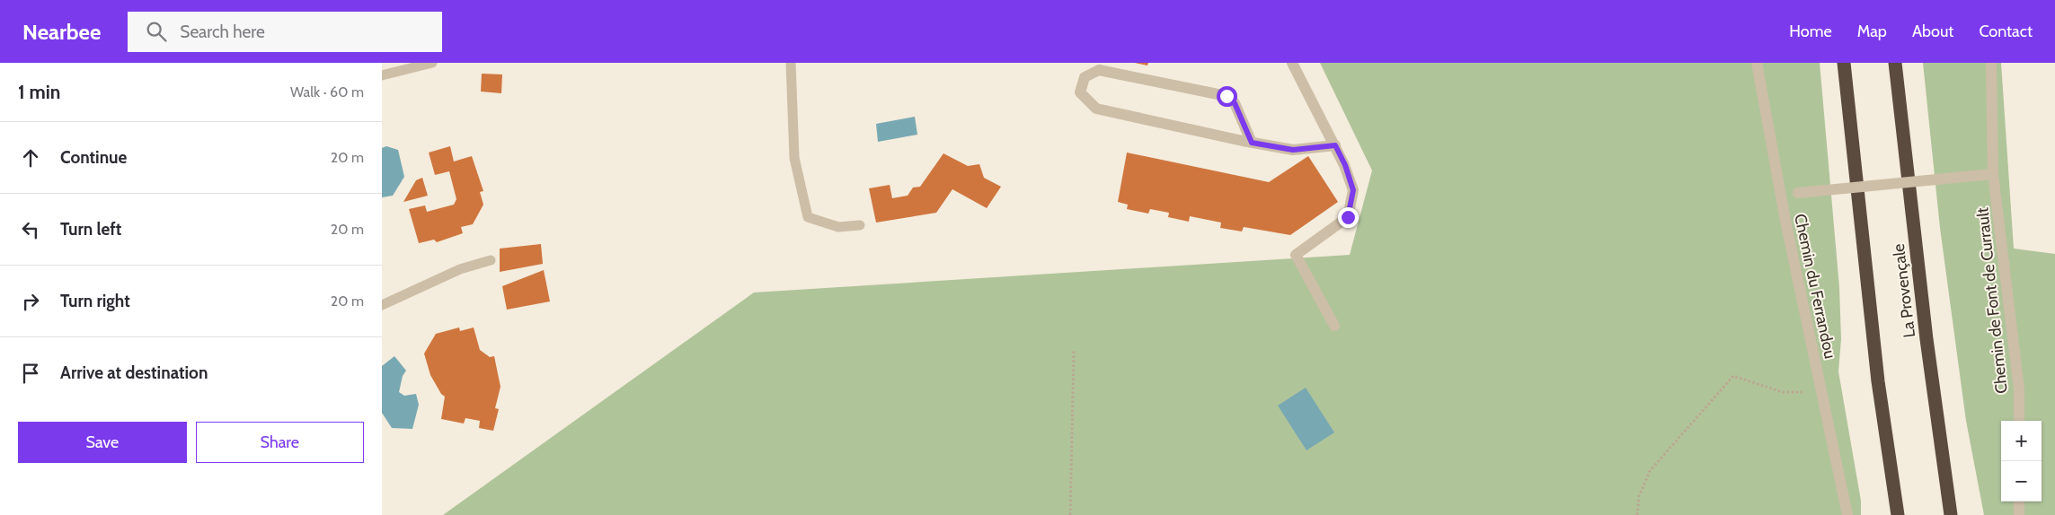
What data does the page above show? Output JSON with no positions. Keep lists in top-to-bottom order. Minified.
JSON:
{"streets":{"highway":["La Provençale"],"street":["Chemin du Ferrandou","Chemin de Font de Currault"]},"page":{"header":"Nearbee","search":"Search here","nav":["Home","Map","About","Contact"],"heading":["1 min","Walk · 60 m"],"list":[["Continue","20 m"],["Turn left","20 m"],["Turn right","20 m"],"Arrive at destination"],"buttons":["Save","Share"],"map_buttons":["+","−"]}}
